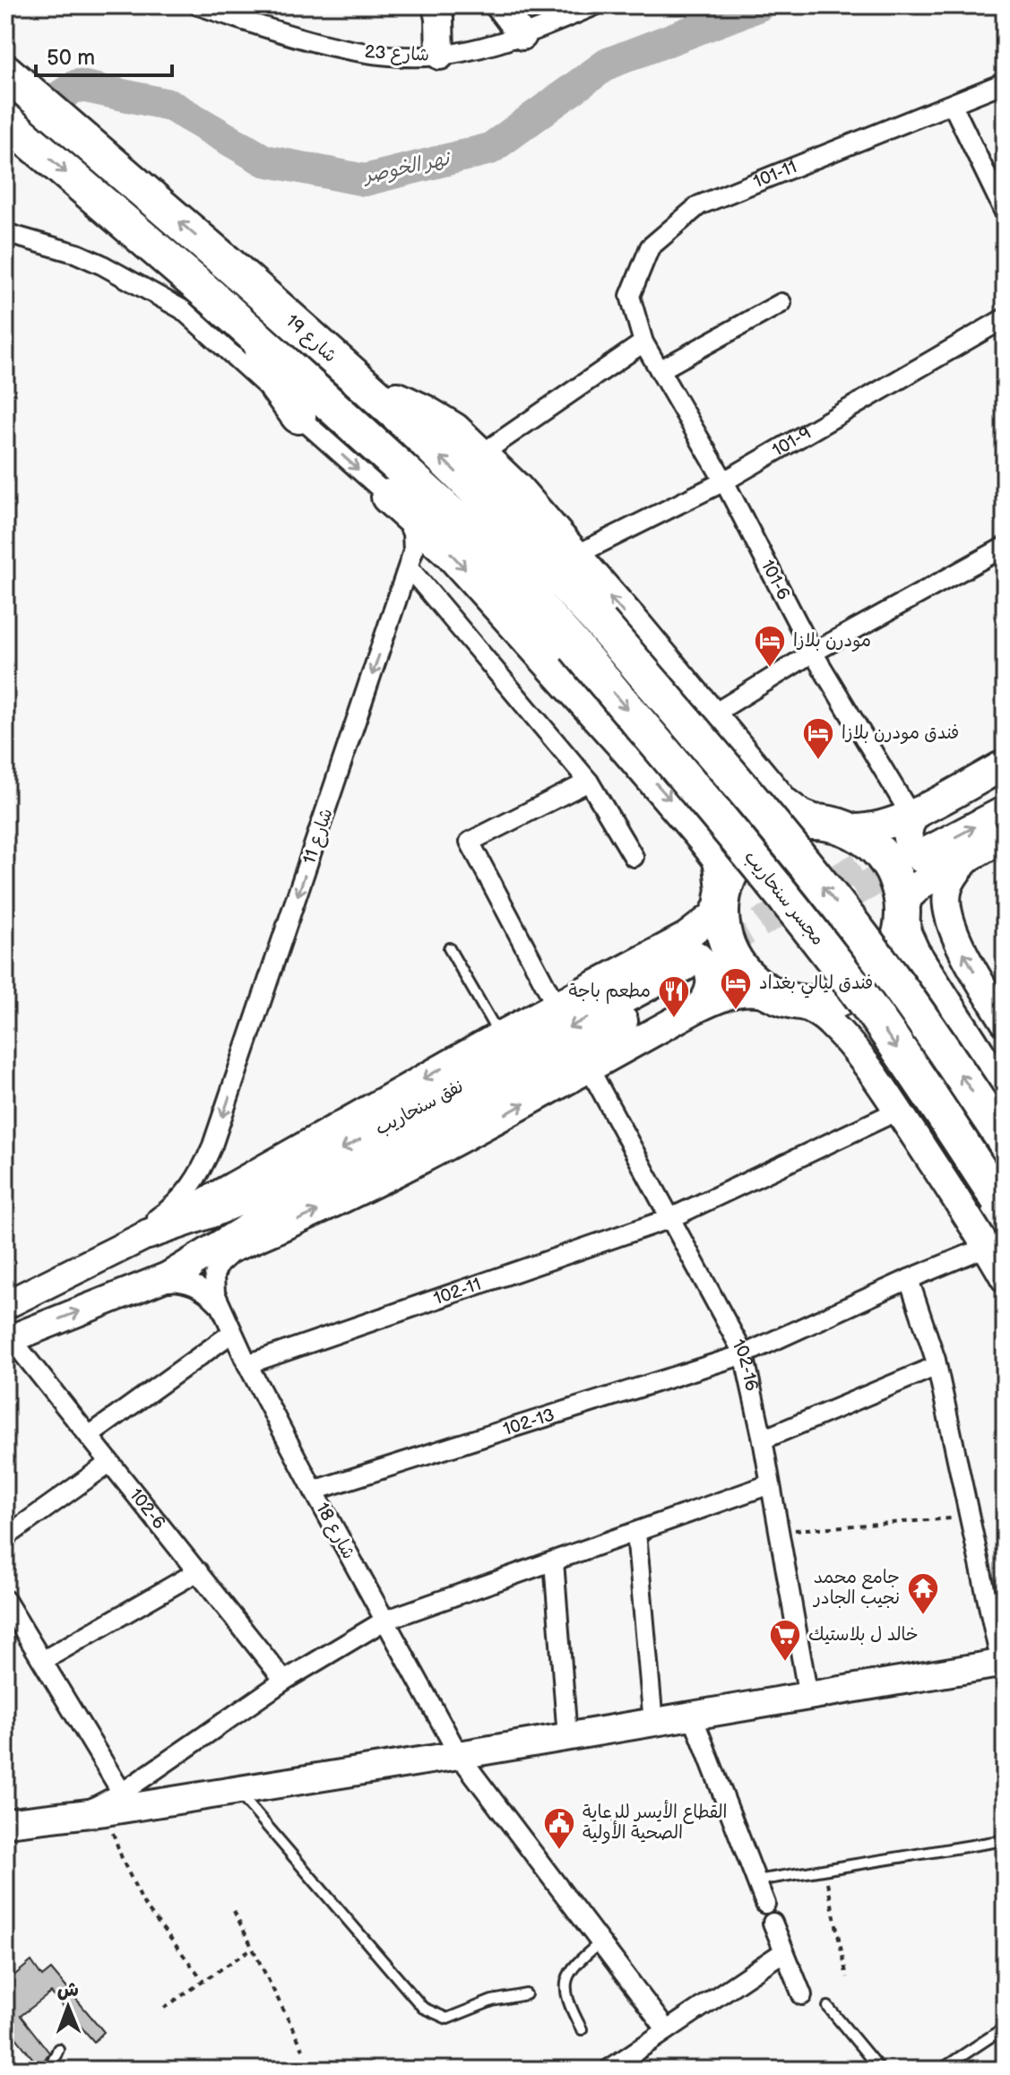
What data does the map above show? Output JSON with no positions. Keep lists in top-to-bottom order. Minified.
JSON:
{"streets":{"highway":["شارع 19","مجسر سنحاريب"],"main road":["شارع 11","نفق سنحاريب"],"street":["شارع 23","101-11","101-9","101-6","102-11","102-16","102-13","102-6","شارع 18"]},"crossings":[["101-11","101-6"],["شارع 19","مجسر سنحاريب"],["101-9","101-6"],["شارع 11","نفق سنحاريب"],["102-11","102-16"],["102-11","شارع 18"],["102-16","102-13"],["102-13","شارع 18"]],"one_way":["شارع 11"],"water":["نهر الخوصر"],"places":{"hotel":["مودرن بلازا","فندق مودرن بلازا","فندق ليالي بغداد"],"restaurant":["مطعم باجة"],"temple":["جامع محمد نجيب الجادر"],"supermarket":["خالد ل بلاستيك"],"public building":["القطاع الأيسر للرعاية الصحية الأولية"]},"scale_bar":"50 m","north":"top"}
